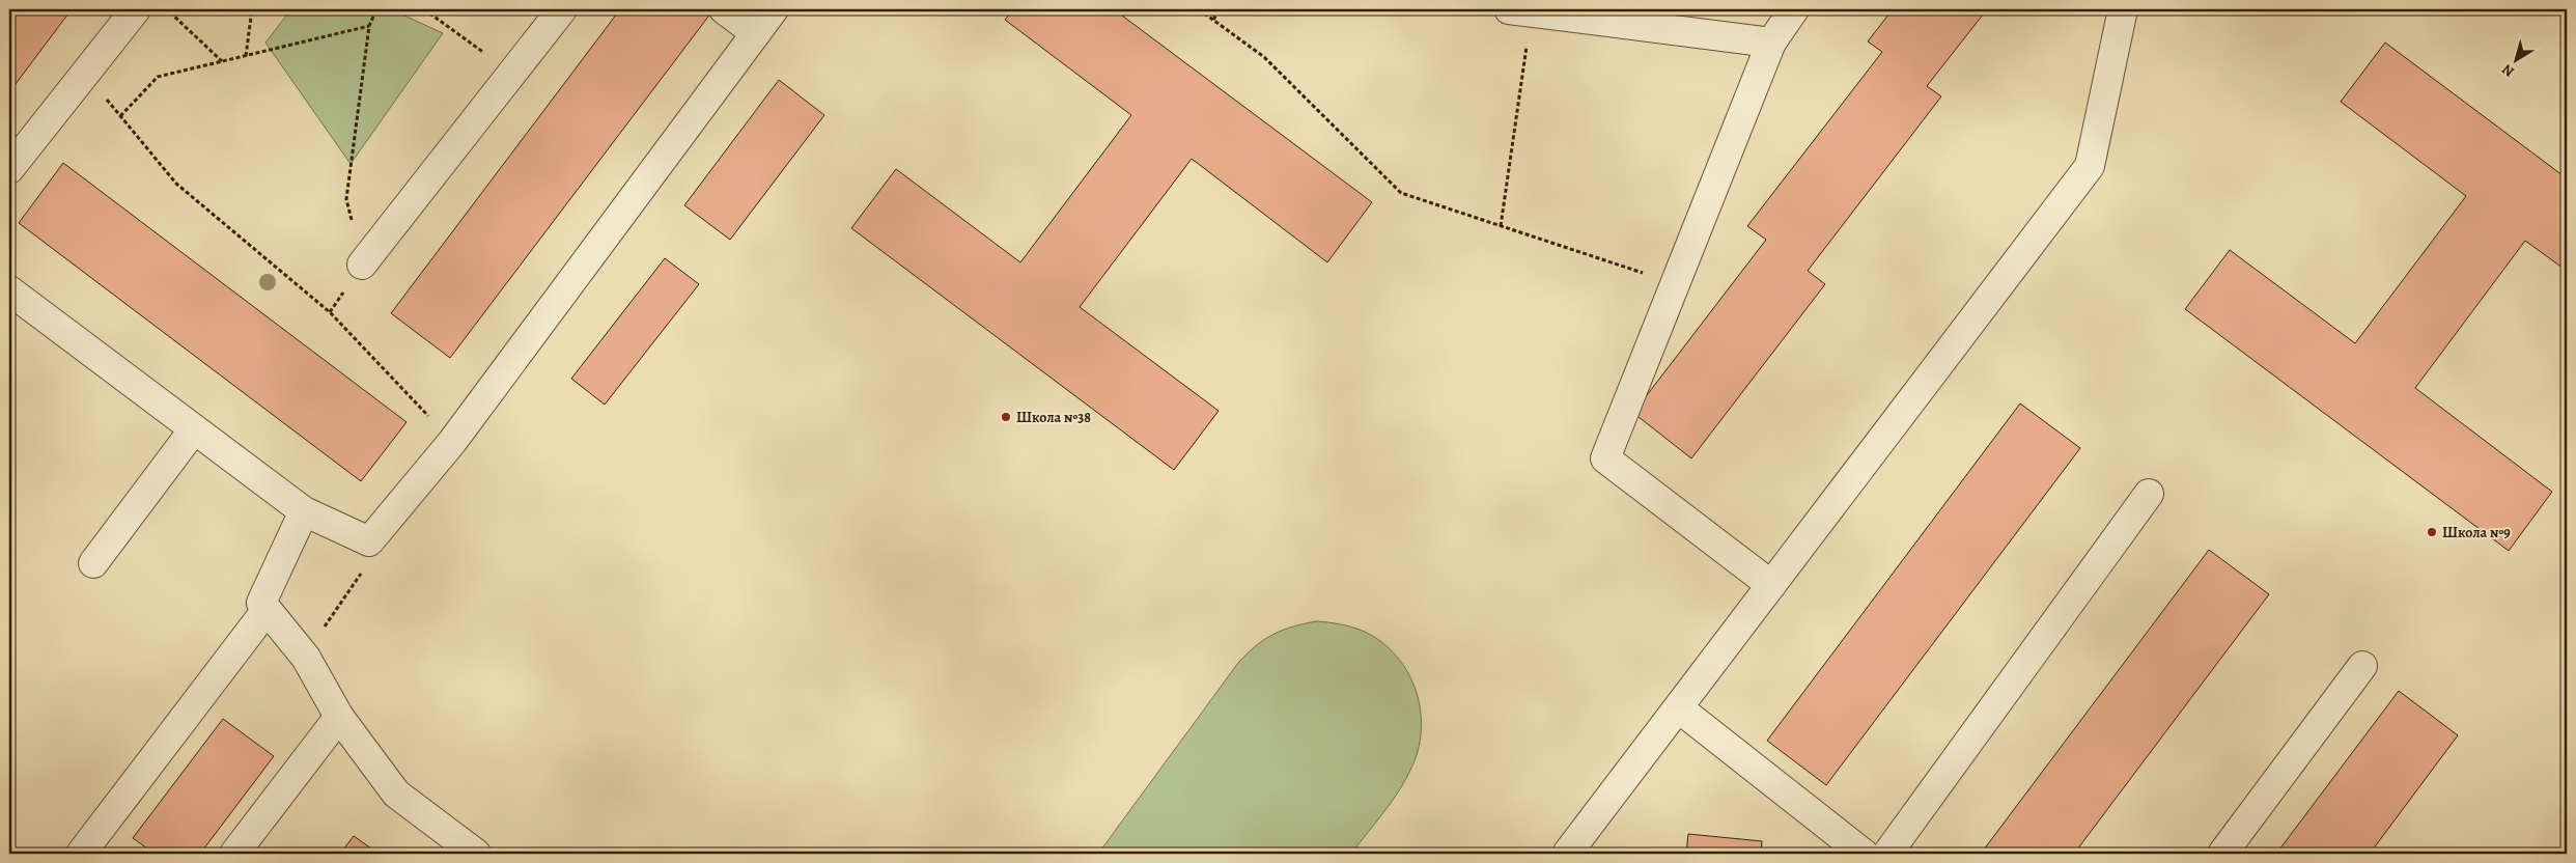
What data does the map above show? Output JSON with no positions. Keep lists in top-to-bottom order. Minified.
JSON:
{"places":["Школа №38","Школа №9"],"north":"bottom left"}
